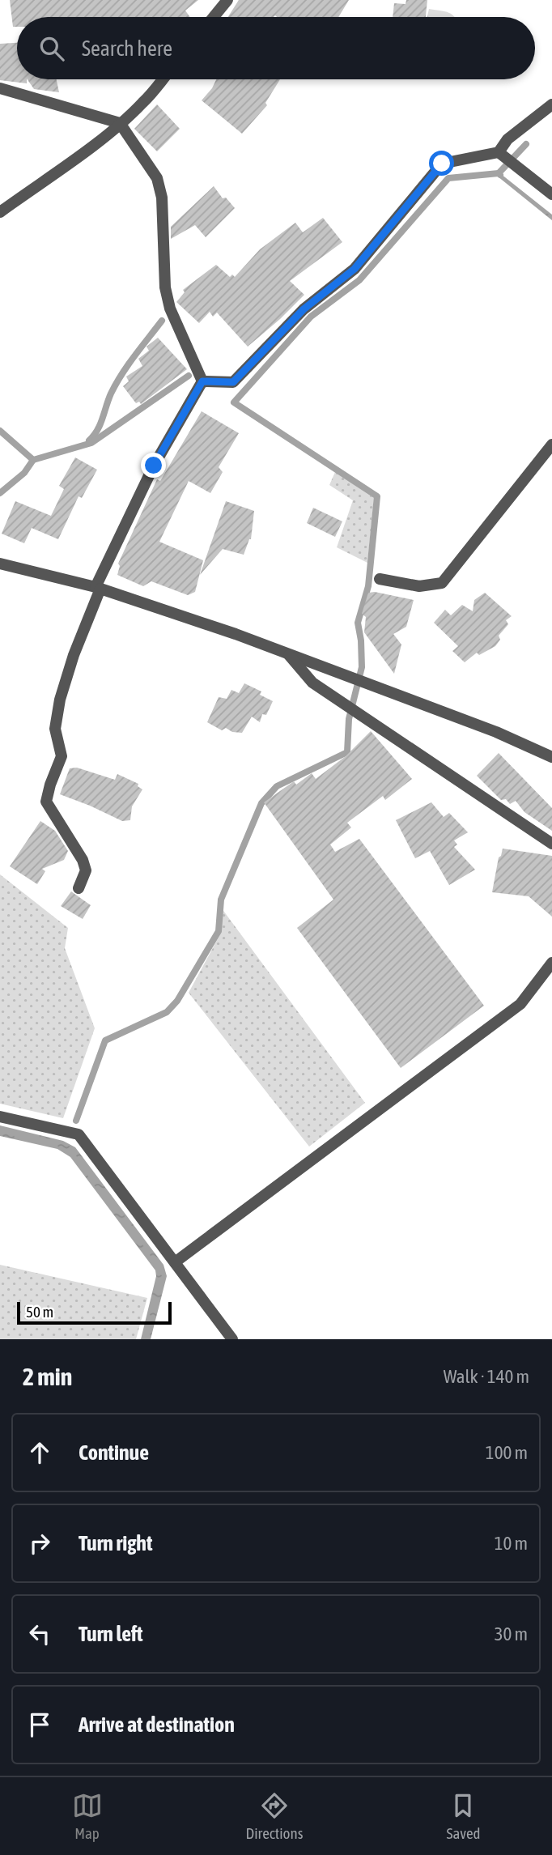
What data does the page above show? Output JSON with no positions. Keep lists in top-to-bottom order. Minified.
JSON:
{"scale_bar":"50 m","page":{"search":"Search here","scale":"50 m","heading":["2 min","Walk · 140 m"],"list":[["Continue","100 m"],["Turn right","10 m"],["Turn left","30 m"],"Arrive at destination"],"nav":["Map","Directions","Saved"]}}
